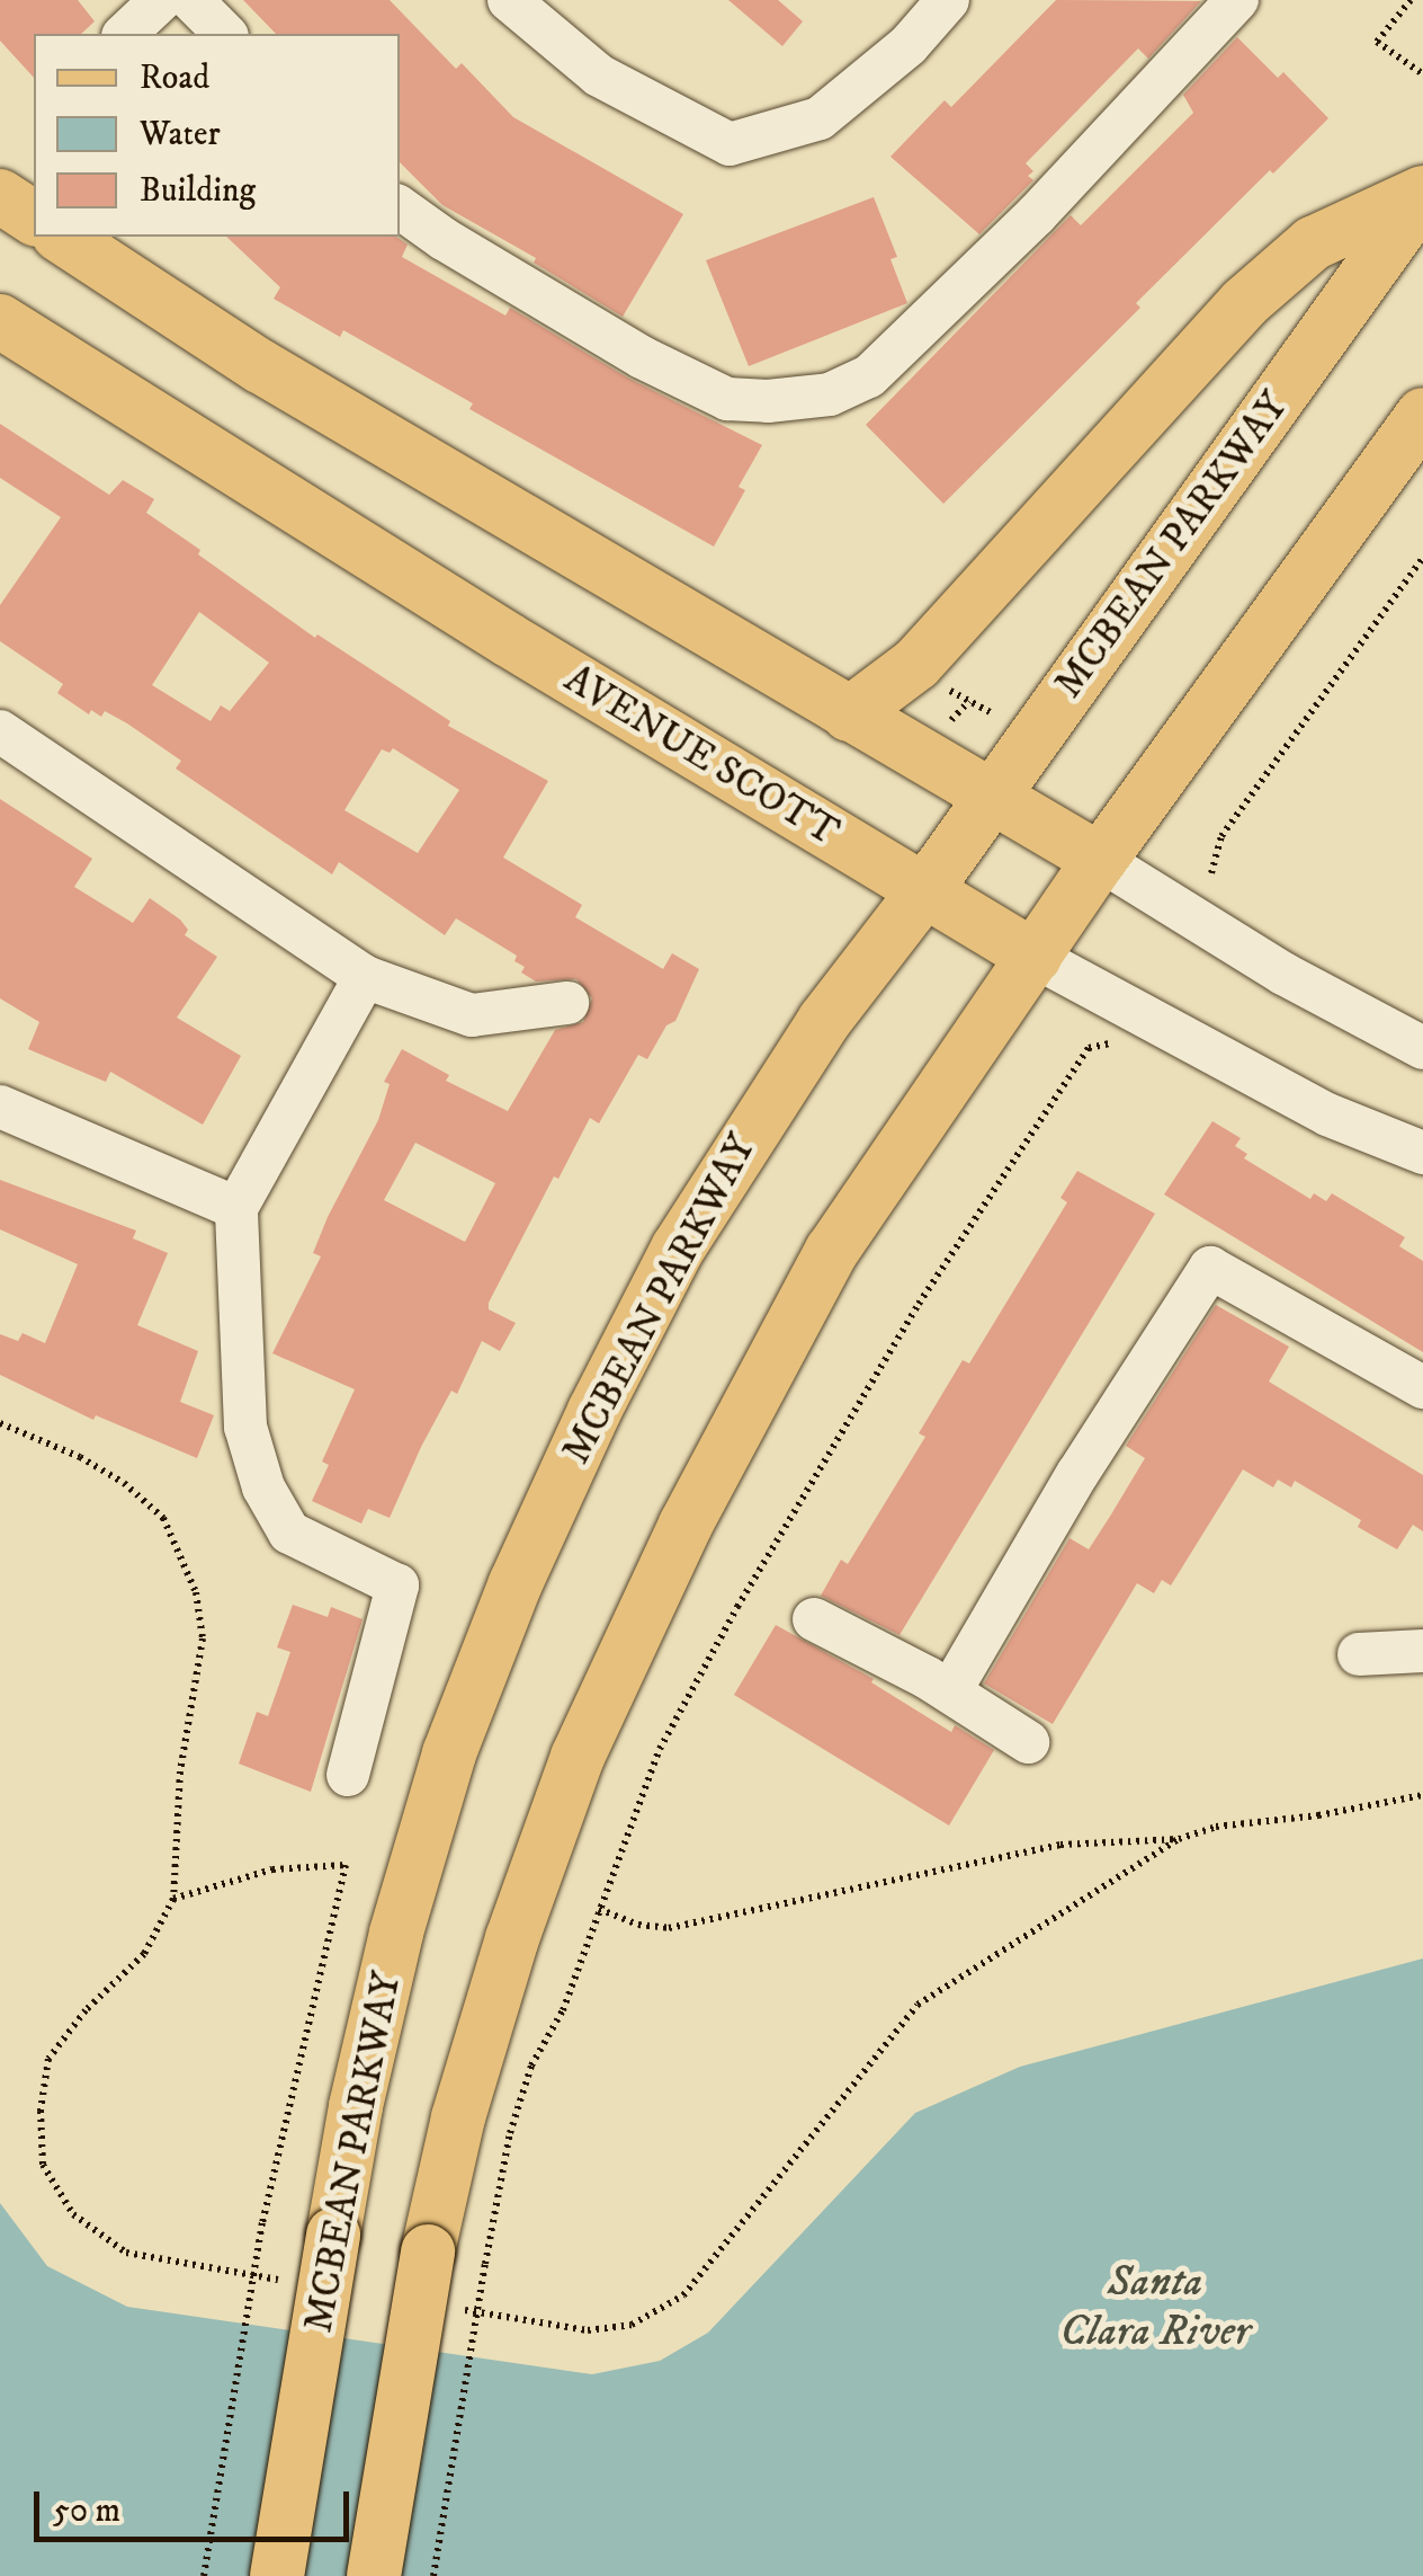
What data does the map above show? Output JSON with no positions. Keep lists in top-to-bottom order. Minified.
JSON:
{"streets":{"main road":["MCBEAN PARKWAY","AVENUE SCOTT"]},"crossings":[["MCBEAN PARKWAY","AVENUE SCOTT"]],"water":["Santa Clara River"],"legend":["Road","Water","Building"],"scale_bar":"50 m"}
